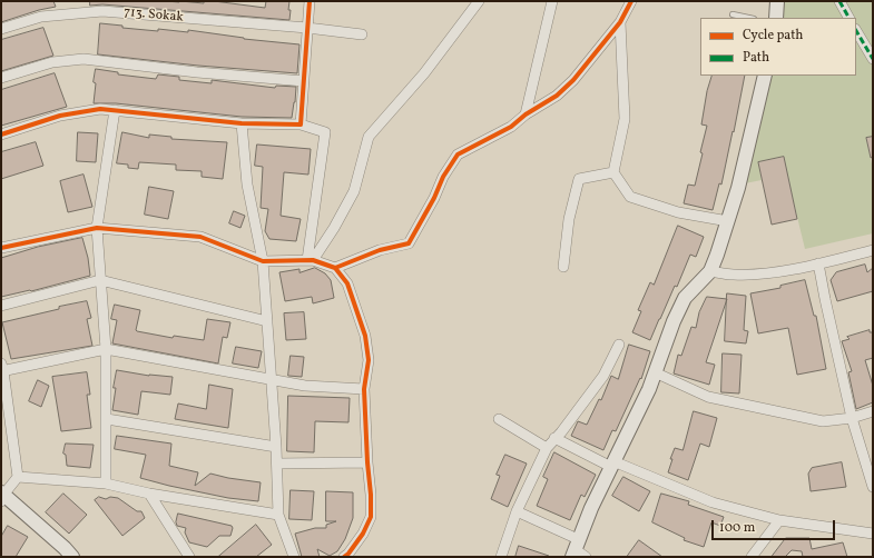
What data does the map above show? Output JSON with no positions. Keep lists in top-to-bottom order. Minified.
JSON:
{"streets":{"street":["713. Sokak"]},"legend":["Cycle path","Path"],"scale_bar":"100 m"}
